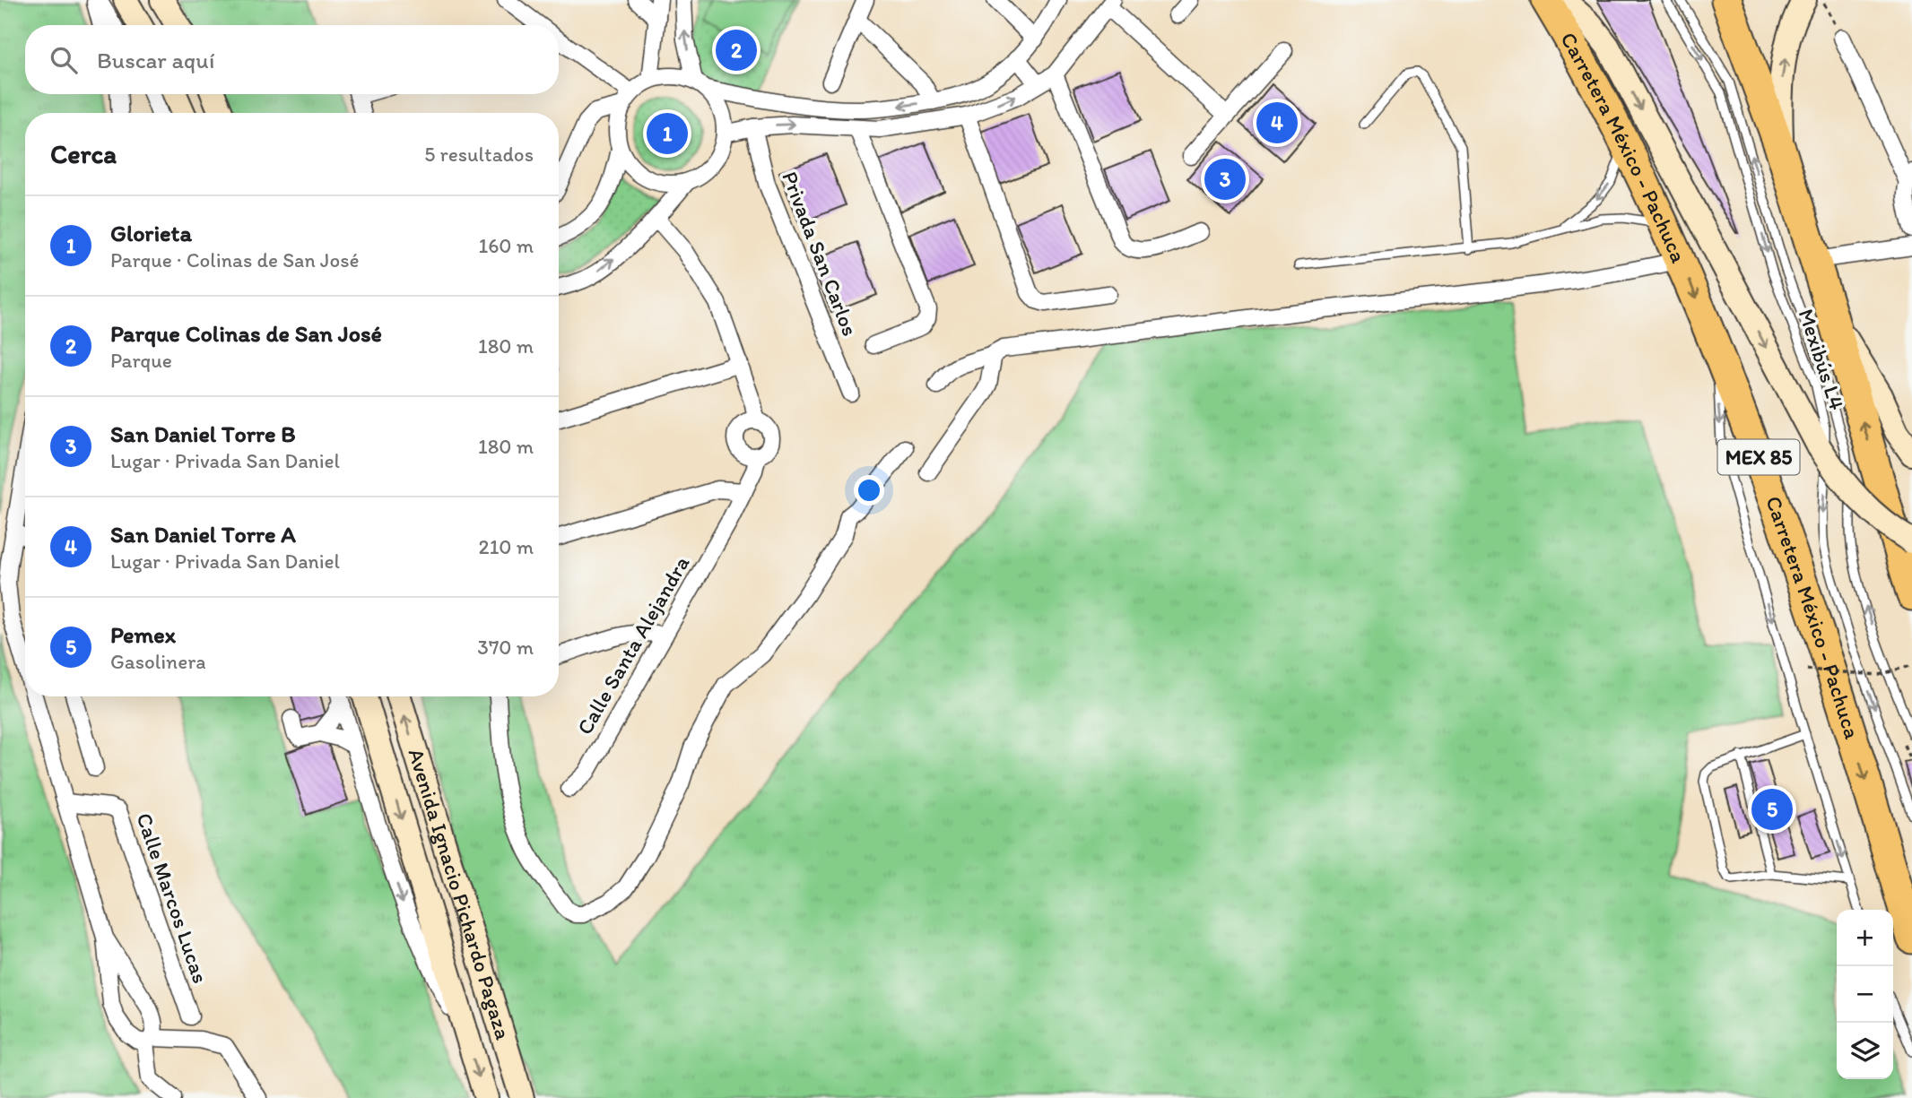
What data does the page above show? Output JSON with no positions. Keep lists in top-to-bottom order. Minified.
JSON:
{"streets":{"highway":["Carretera México - Pachuca","MEX 85"],"main road":["Avenida Ignacio Pichardo Pagaza"],"street":["Privada San Carlos","Calle Santa Alejandra","Calle Marcos Lucas"],"lane":["Mexibús L4"]},"page":{"search":"Buscar aquí","pins":["2","4","1","3","5"],"heading":["Cerca","5 resultados"],"list":[{"mark":"1","name":"Glorieta","note":"Parque · Colinas de San José","value":"160 m"},{"mark":"2","name":"Parque Colinas de San José","note":"Parque","value":"180 m"},{"mark":"3","name":"San Daniel Torre B","note":"Lugar · Privada San Daniel","value":"180 m"},{"mark":"4","name":"San Daniel Torre A","note":"Lugar · Privada San Daniel","value":"210 m"},{"mark":"5","name":"Pemex","note":"Gasolinera","value":"370 m"}],"map_buttons":["+","−"]}}
